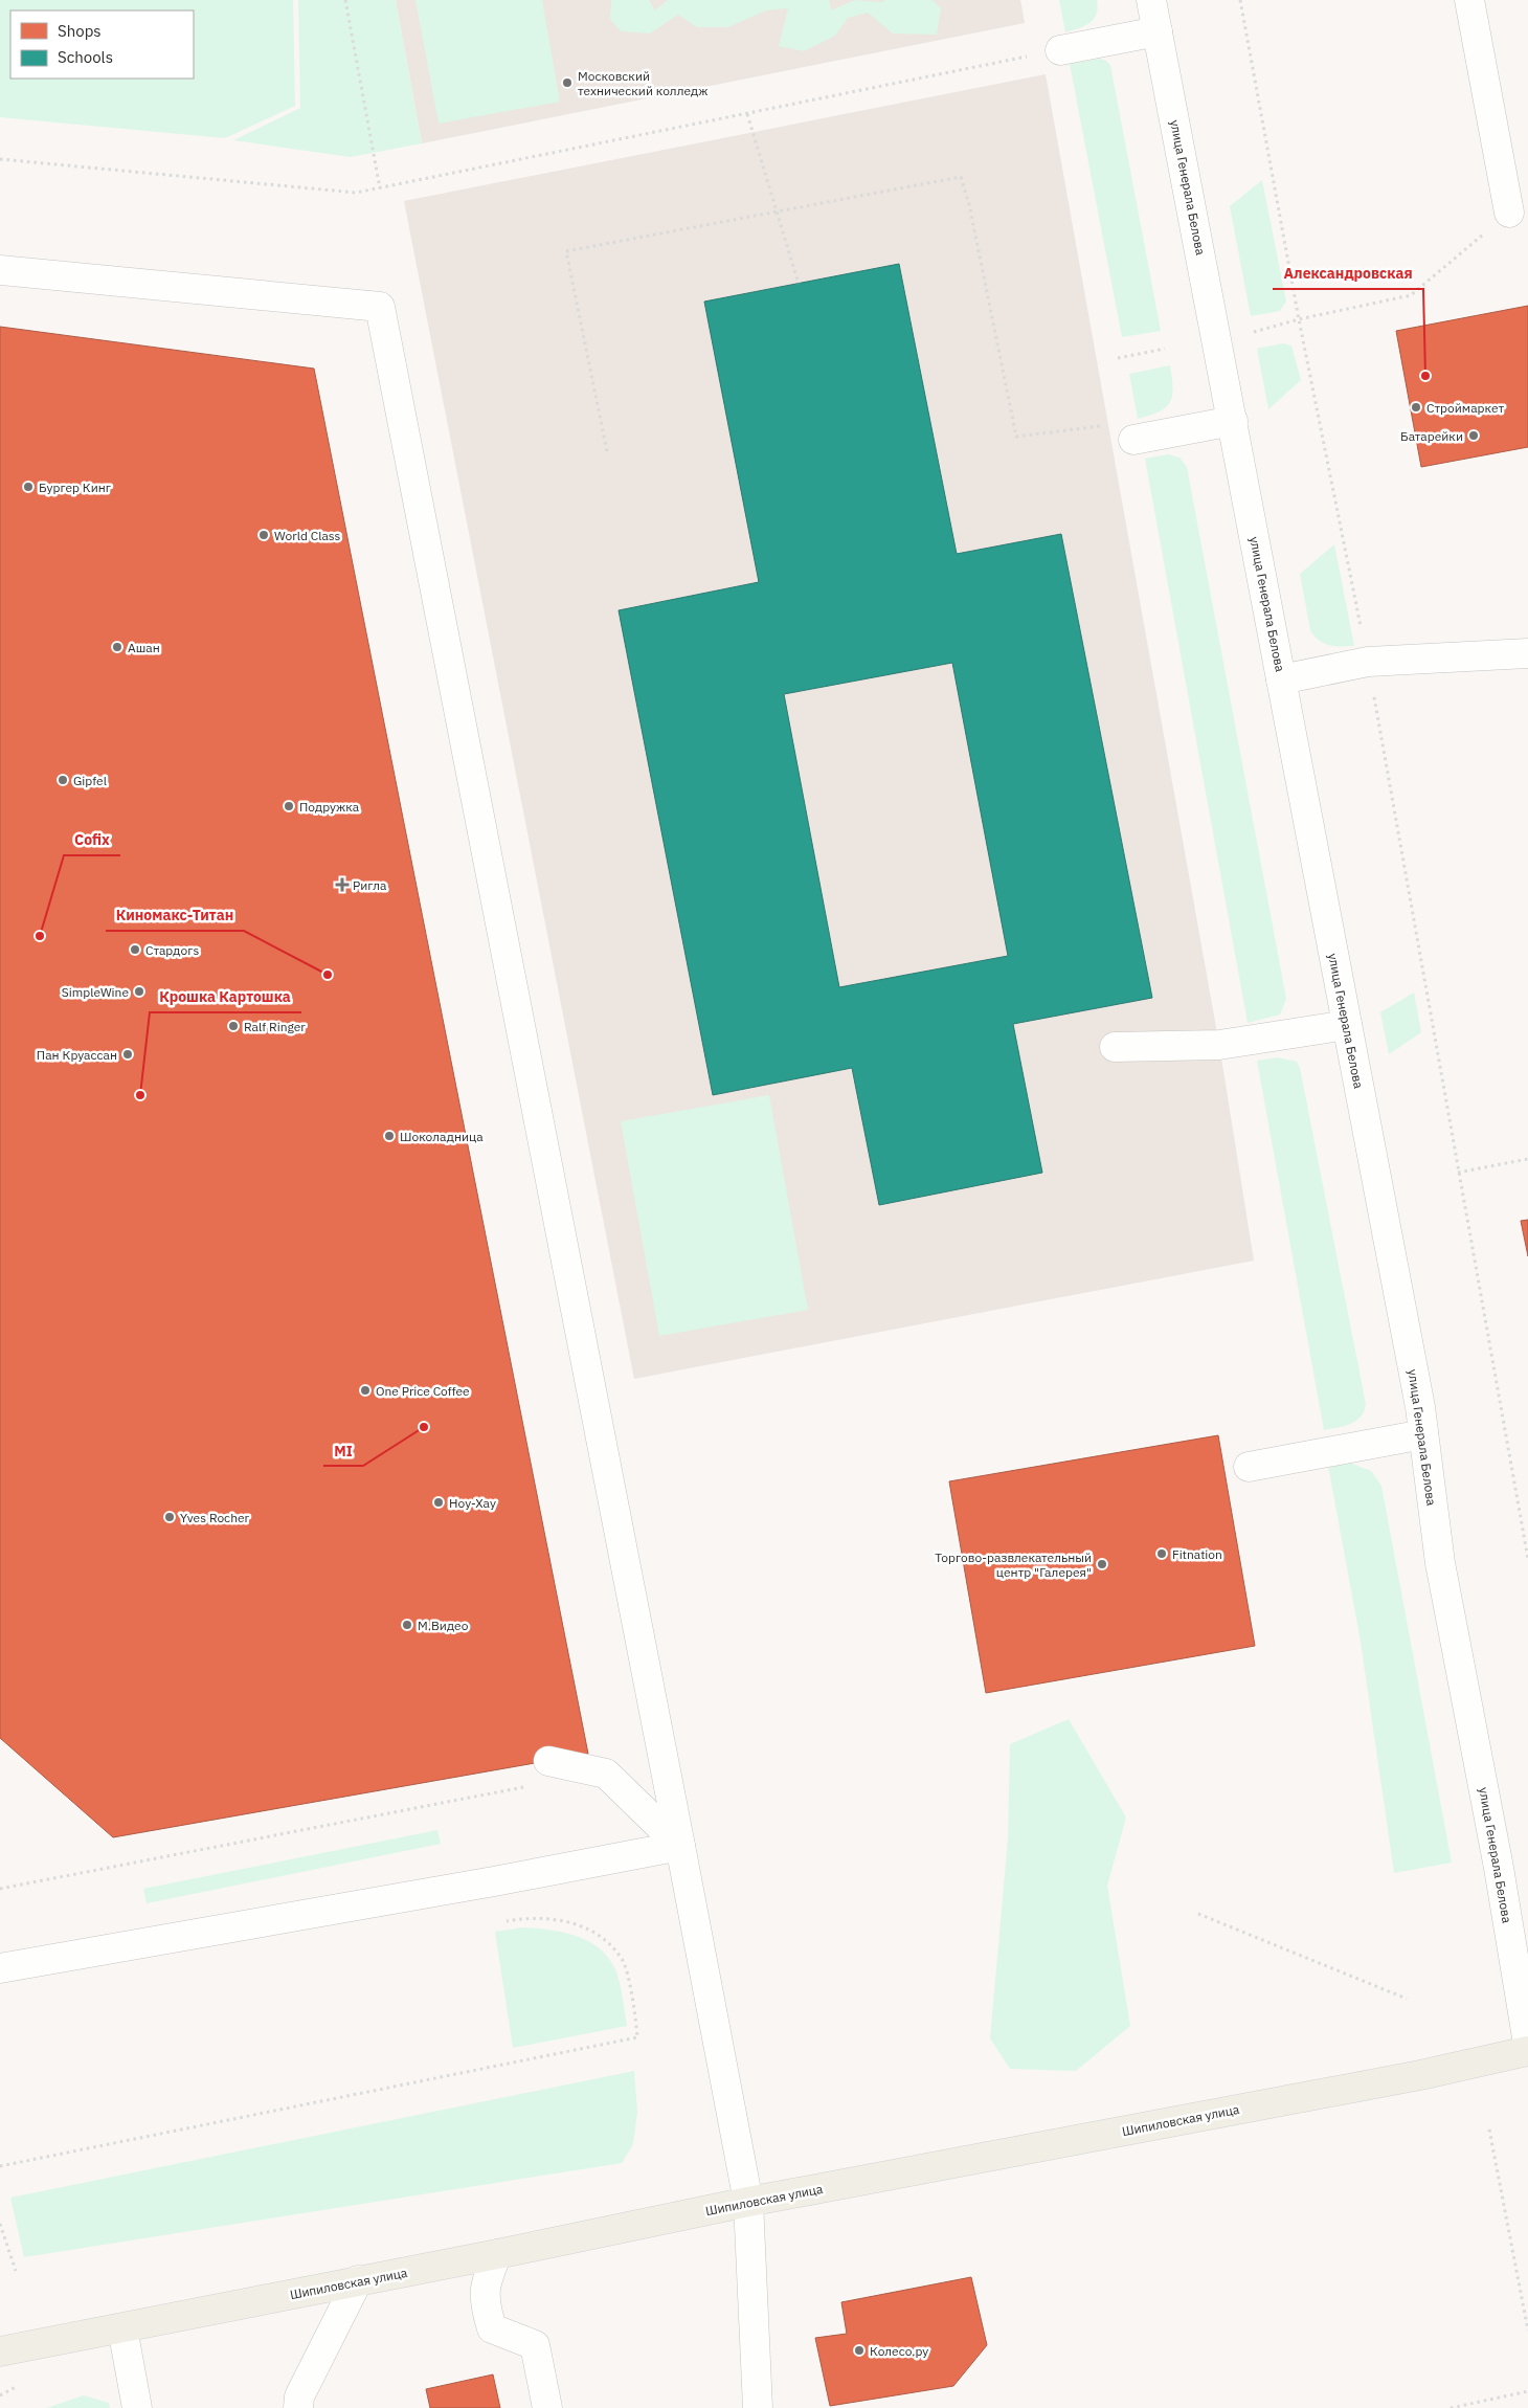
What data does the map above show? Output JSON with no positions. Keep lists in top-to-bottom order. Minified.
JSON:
{"streets":{"main road":["Шипиловская улица"],"street":["улица Генерала Белова"]},"places":{"other":["Московский технический колледж","Александровская","Строймаркет","Батарейки","Бургер Кинг","World Class","Ашан","Gipfel","Подружка","Cofix","Стардогs","Киномакс-Титан","SimpleWine","Ralf Ringer","Пан Круассан","Крошка Картошка","Шоколадница","One Price Coffee","MI","Ноу-Хау","Yves Rocher","Fitnation","Торгово-развлекательный центр \"Галерея\"","М.Видео","Колесо.ру"],"health":["Ригла"]},"legend":["Shops","Schools"]}
